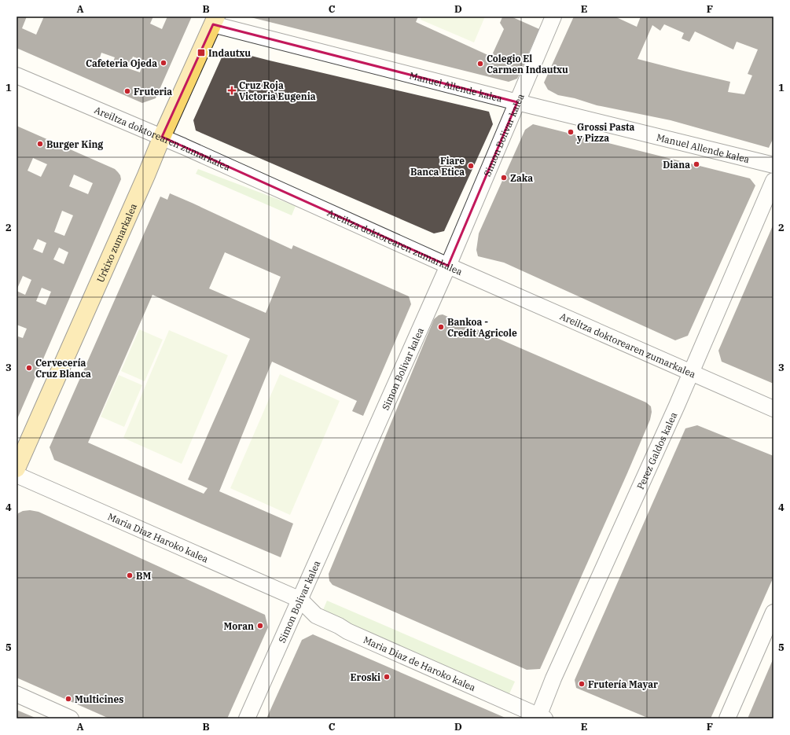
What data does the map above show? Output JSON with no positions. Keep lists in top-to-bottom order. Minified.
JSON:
{"streets":{"main road":["Urkixo zumarkalea"],"street":["Manuel Allende kalea","Simon Bolivar kalea","Areiltza doktorearen zumarkalea","Perez Galdos kalea","Maria Diaz Haroko kalea","Maria Diaz de Haroko kalea"]},"crossings":[["Manuel Allende kalea","Simon Bolivar kalea"],["Manuel Allende kalea","Urkixo zumarkalea"],["Simon Bolivar kalea","Areiltza doktorearen zumarkalea"],["Simon Bolivar kalea","Maria Diaz Haroko kalea"],["Simon Bolivar kalea","Maria Diaz de Haroko kalea"],["Areiltza doktorearen zumarkalea","Urkixo zumarkalea"],["Areiltza doktorearen zumarkalea","Perez Galdos kalea"],["Perez Galdos kalea","Maria Diaz de Haroko kalea"],["Maria Diaz Haroko kalea","Maria Diaz de Haroko kalea"]],"places":{"transit":["Indautxu"],"other":["Cafeteria Ojeda","Colegio El Carmen Indautxu","Fruteria","Grossi Pasta y Pizza","Burger King","Diana","Fiare Banca Etica","Zaka","Bankoa - Credit Agricole","Cervecería Cruz Blanca","BM","Moran","Eroski","Frutería Mayar","Multicines"],"health":["Cruz Roja Victoria Eugenia"]},"grid":{"columns":["A","B","C","D","E","F"],"rows":["1","2","3","4","5"]}}
